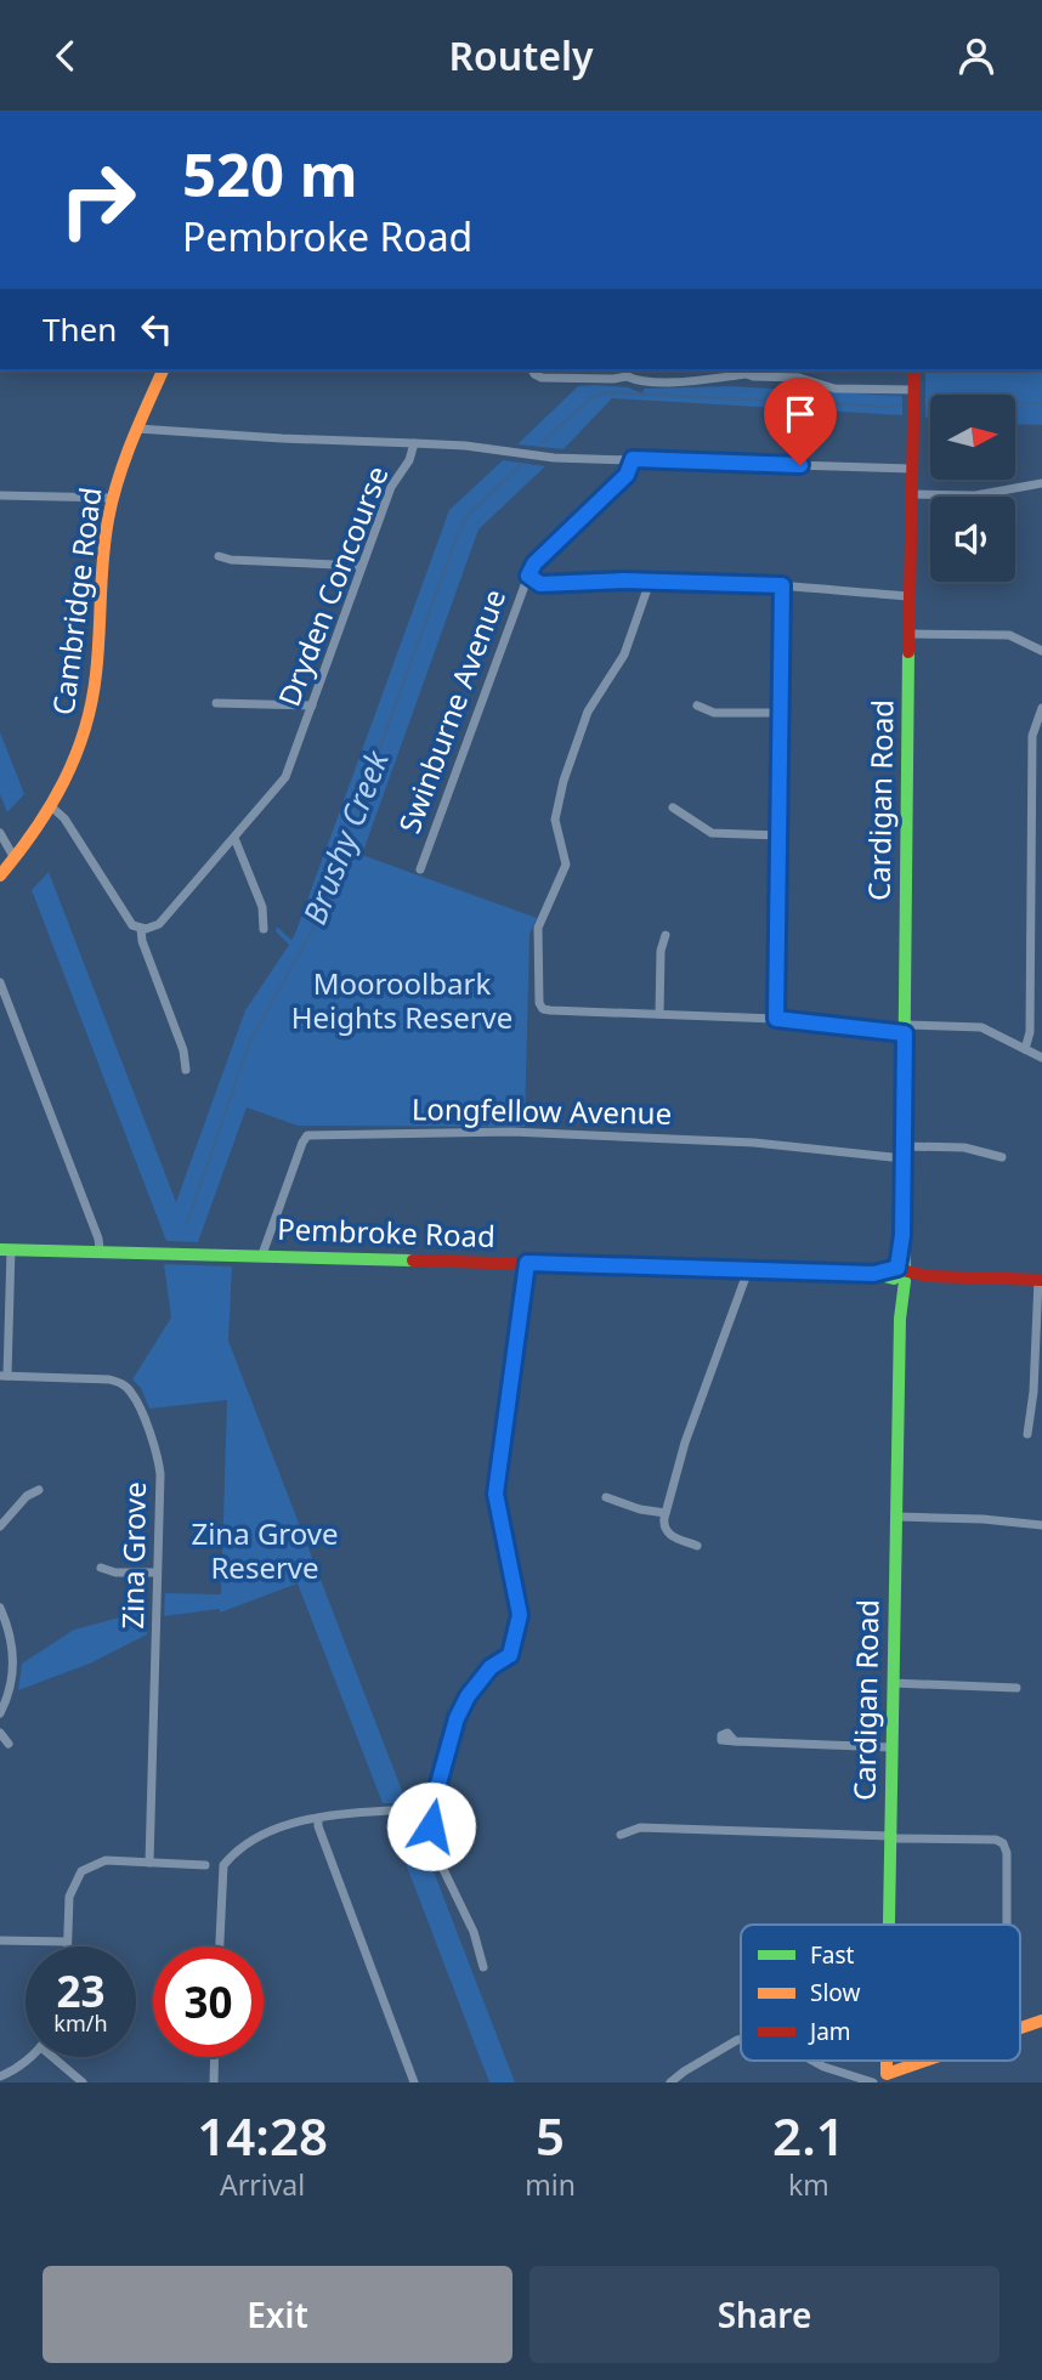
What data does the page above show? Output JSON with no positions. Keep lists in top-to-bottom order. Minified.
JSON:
{"streets":{"street":["Dryden Concourse","Cambridge Road","Swinburne Avenue","Cardigan Road","Longfellow Avenue","Pembroke Road","Zina Grove"]},"crossings":[["Dryden Concourse","Swinburne Avenue"],["Dryden Concourse","Cardigan Road"],["Cardigan Road","Longfellow Avenue"],["Cardigan Road","Pembroke Road"],["Longfellow Avenue","Pembroke Road"]],"water":["Brushy Creek"],"parks":["Mooroolbark Heights Reserve","Zina Grove Reserve"],"legend":["Fast","Slow","Jam"],"north":"right","page":{"header":"Routely","turn":["520 m","Pembroke Road"],"then":"Then","speed":"23 km/h","limit":"30","eta":["14:28","Arrival","5","min","2.1","km"],"buttons":["Exit","Share"]}}
